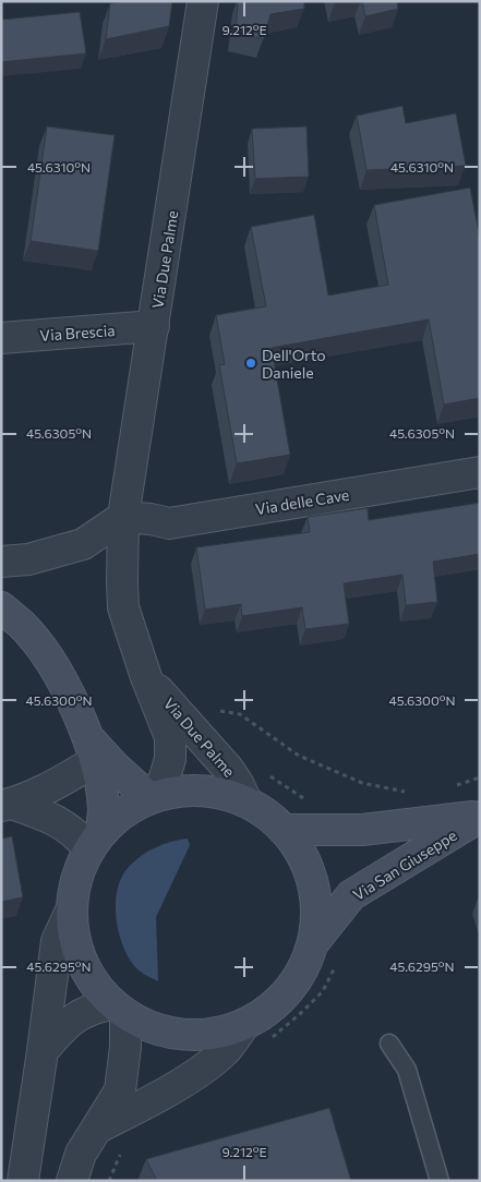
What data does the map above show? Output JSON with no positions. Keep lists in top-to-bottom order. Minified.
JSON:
{"streets":{"street":["Via Due Palme","Via Brescia","Via delle Cave","Via San Giuseppe"]},"crossings":[["Via Due Palme","Via Brescia"],["Via Due Palme","Via delle Cave"]],"places":["Dell'Orto Daniele"],"coordinates":["9.212°E","45.6310°N","45.6305°N","45.6300°N","45.6295°N"]}
